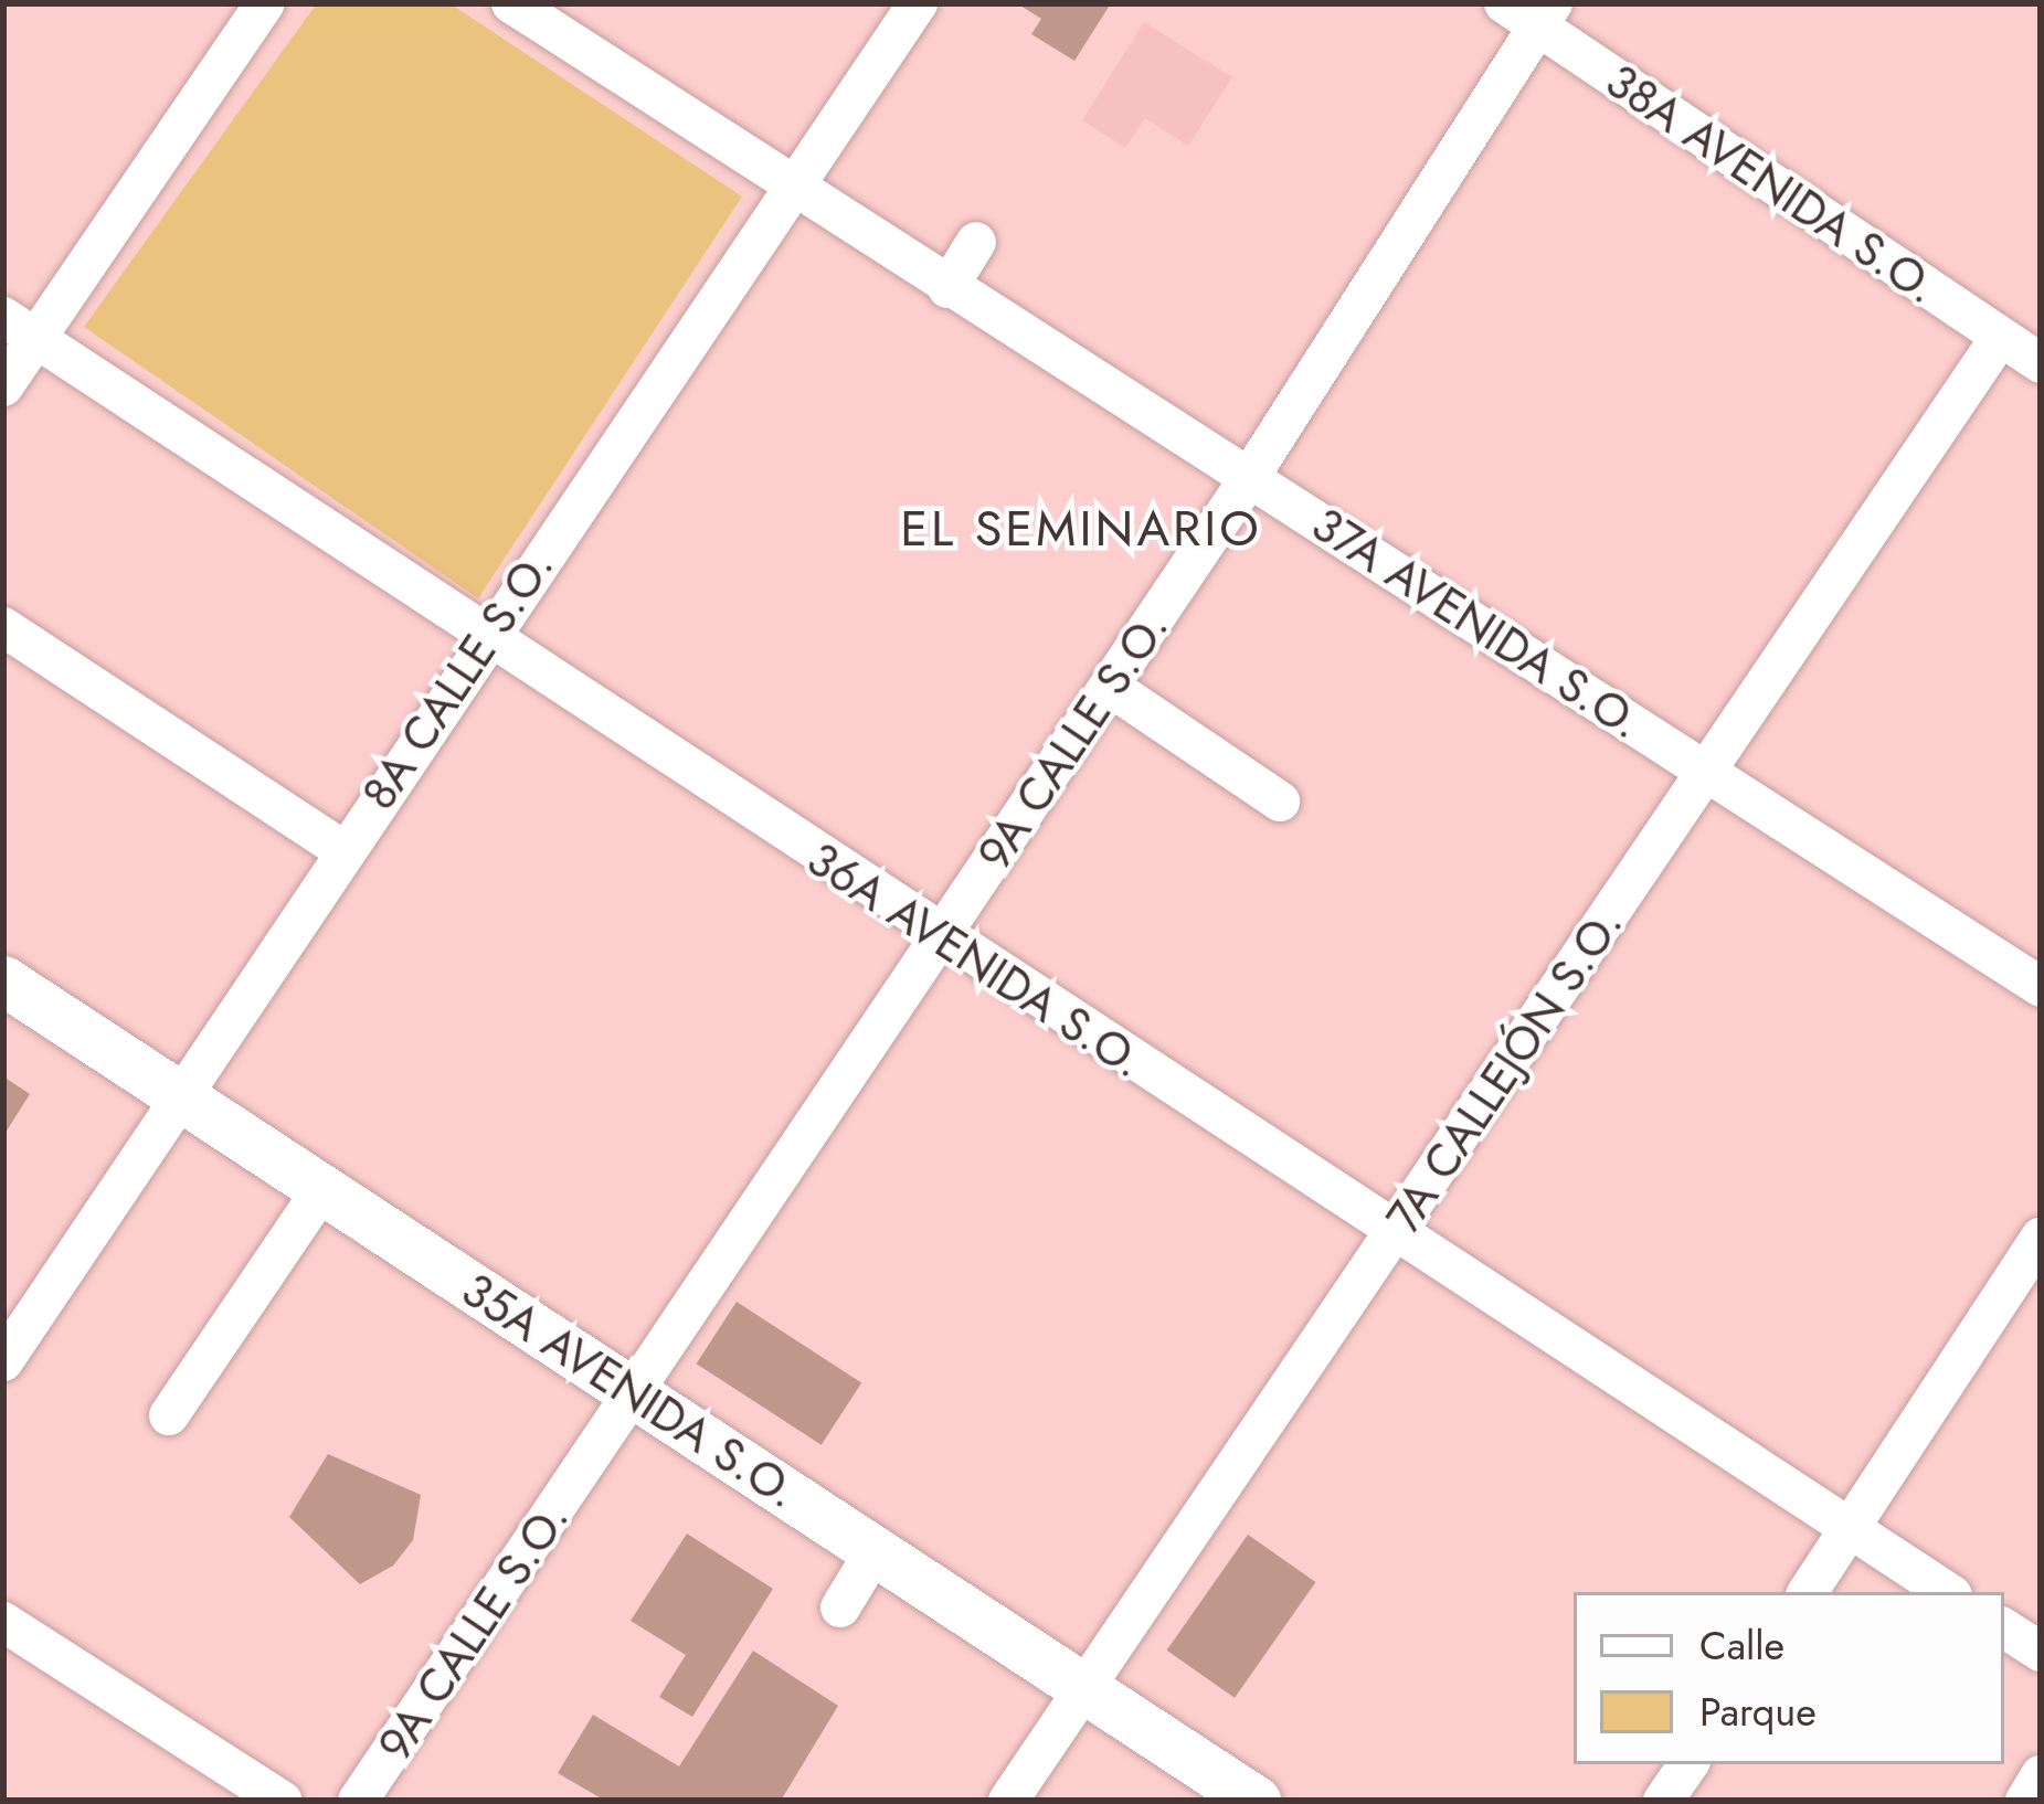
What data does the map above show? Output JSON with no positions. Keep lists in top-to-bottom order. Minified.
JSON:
{"streets":{"main road":["35A AVENIDA S.O."],"street":["38A AVENIDA S.O.","37A AVENIDA S.O.","8A CALLE S.O.","9A CALLE S.O.","36A AVENIDA S.O.","7A CALLEJÓN S.O."]},"crossings":[["38A AVENIDA S.O.","9A CALLE S.O."],["38A AVENIDA S.O.","7A CALLEJÓN S.O."],["37A AVENIDA S.O.","8A CALLE S.O."],["37A AVENIDA S.O.","9A CALLE S.O."],["37A AVENIDA S.O.","7A CALLEJÓN S.O."],["8A CALLE S.O.","36A AVENIDA S.O."],["8A CALLE S.O.","35A AVENIDA S.O."],["9A CALLE S.O.","36A AVENIDA S.O."],["9A CALLE S.O.","35A AVENIDA S.O."],["36A AVENIDA S.O.","7A CALLEJÓN S.O."],["7A CALLEJÓN S.O.","35A AVENIDA S.O."]],"districts":["EL SEMINARIO"],"legend":["Calle","Parque"]}
